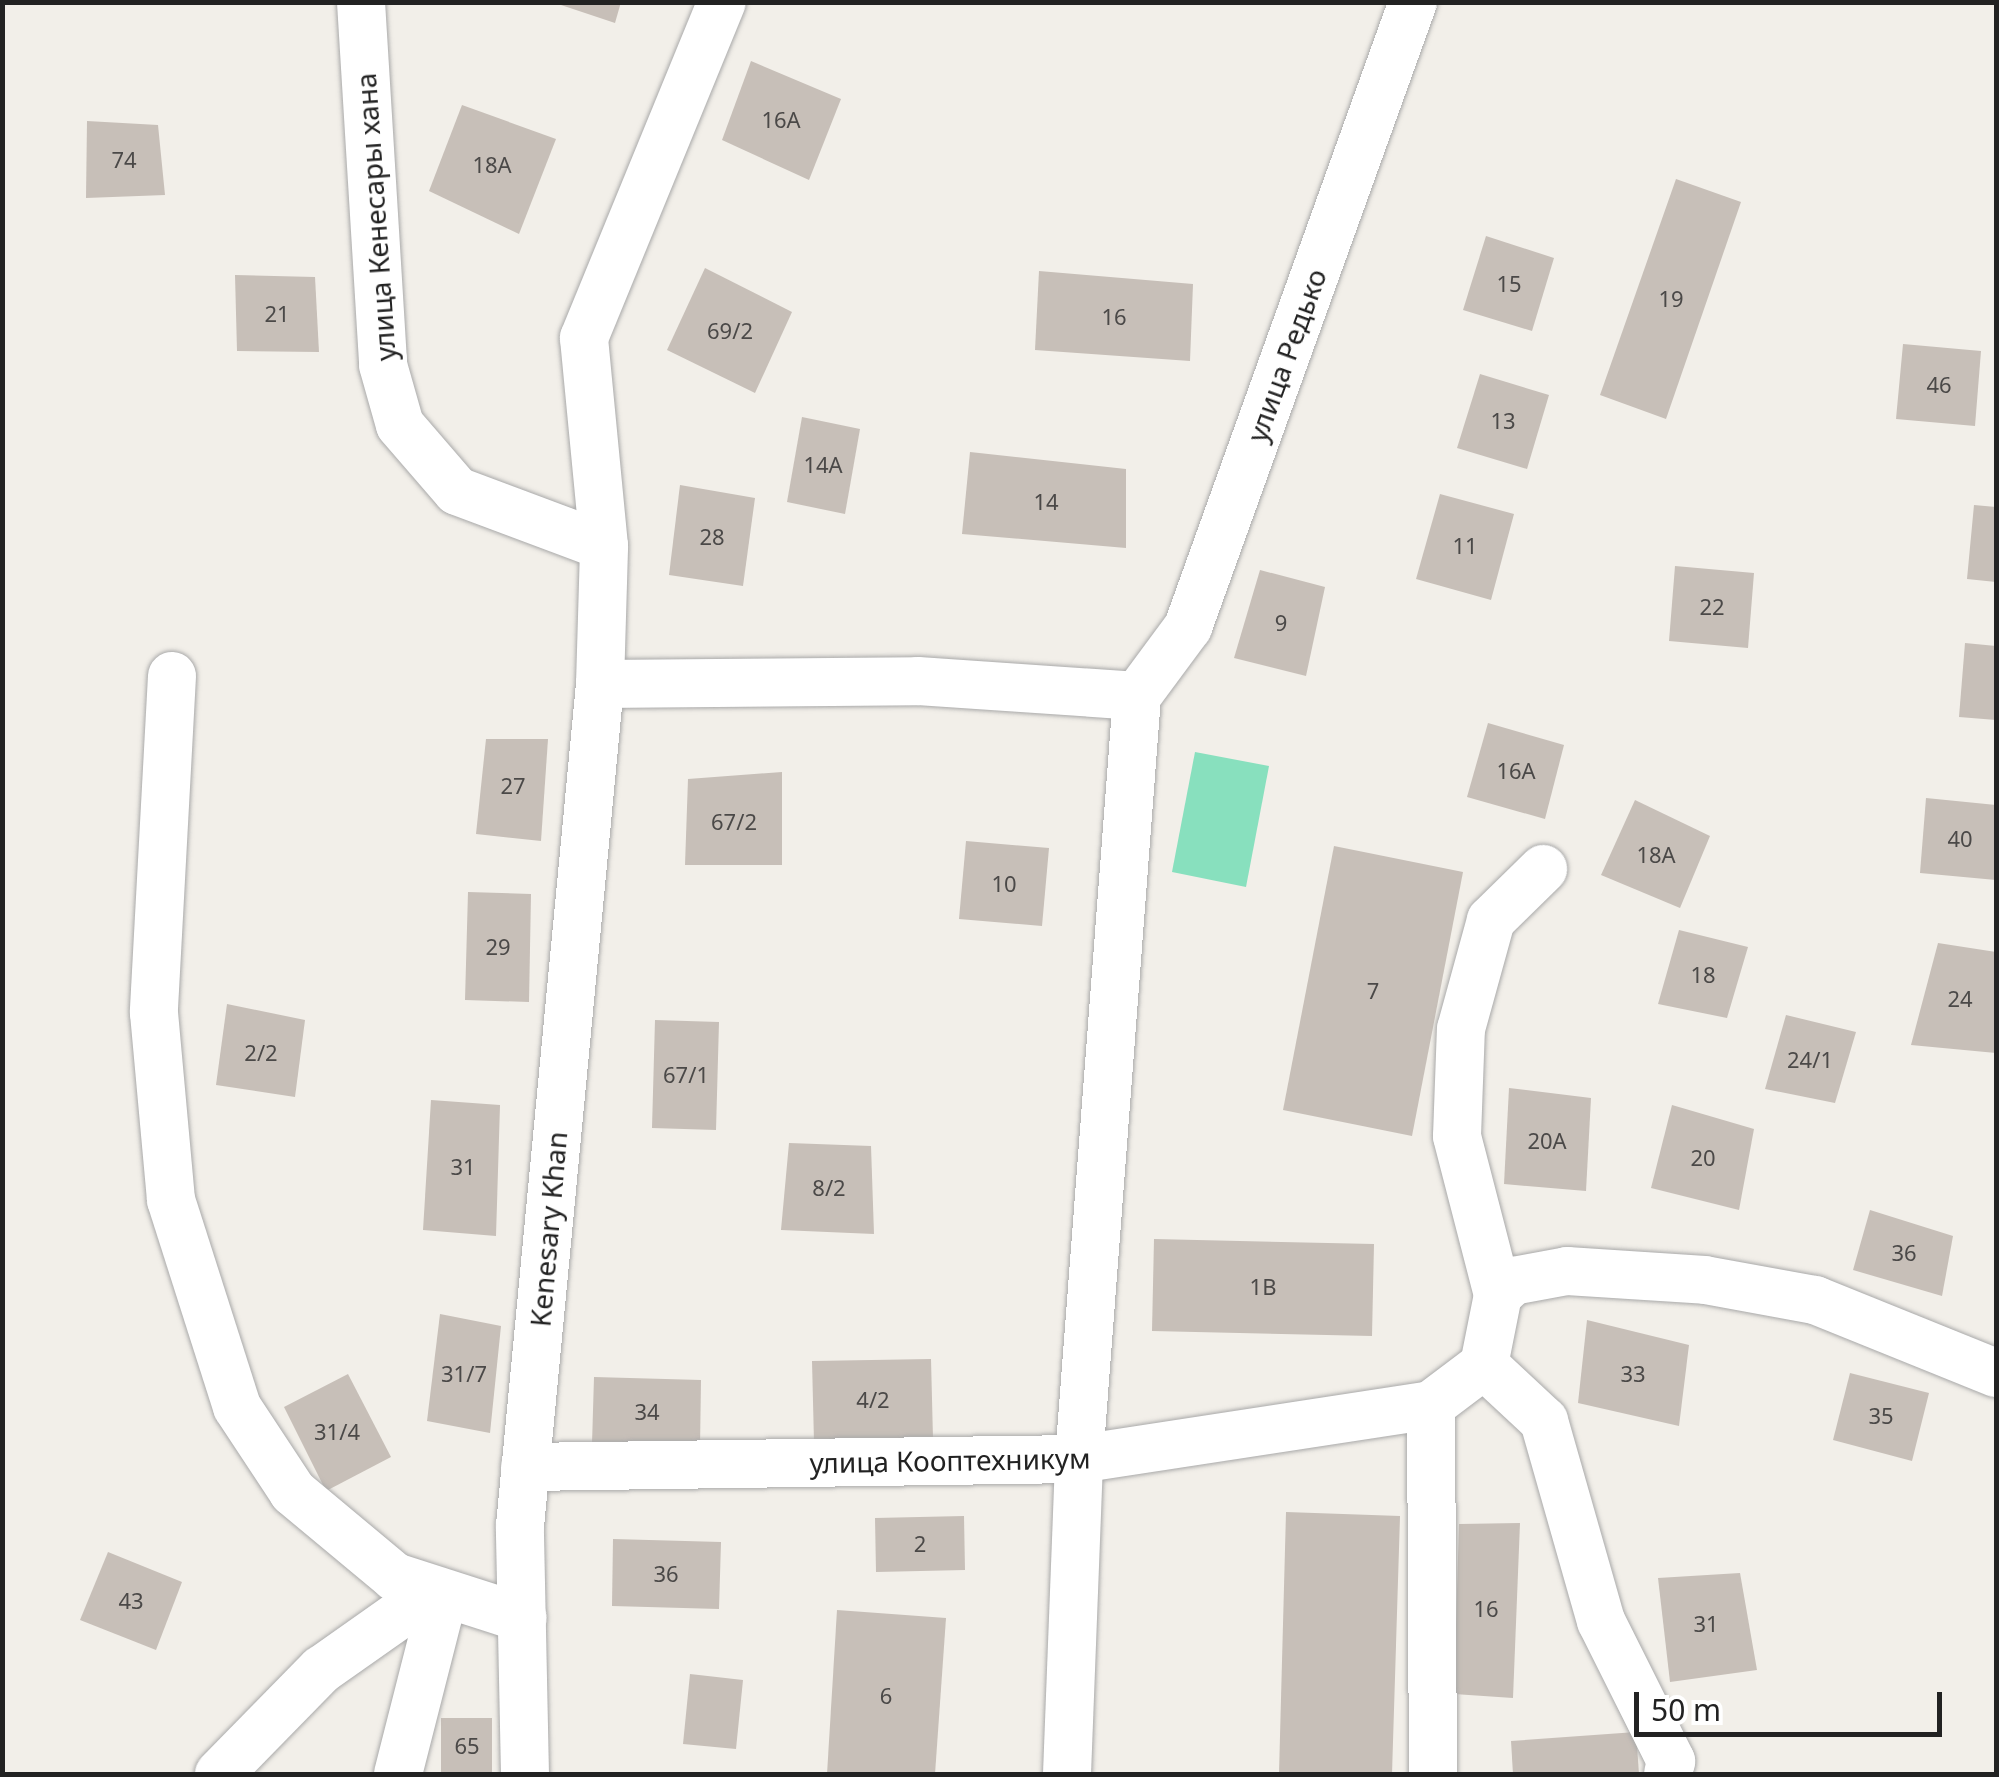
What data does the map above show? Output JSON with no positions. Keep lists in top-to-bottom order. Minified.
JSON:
{"streets":{"street":["улица Кенесары хана","улица Редько","Kenesary Khan","улица Кооптехникум"]},"crossings":[["улица Кенесары хана","Kenesary Khan"],["Kenesary Khan","улица Кооптехникум"]],"house_numbers":["16А","74","18А","15","19","21","16","69/2","46","13","14А","14","28","11","22","9","16А","27","67/2","40","18А","10","29","18","7","24","2/2","24/1","67/1","20А","20","31","8/2","36","1В","31/7","33","4/2","34","35","31/4","2","36","43","16","31","6","65"],"scale_bar":"50 m"}
